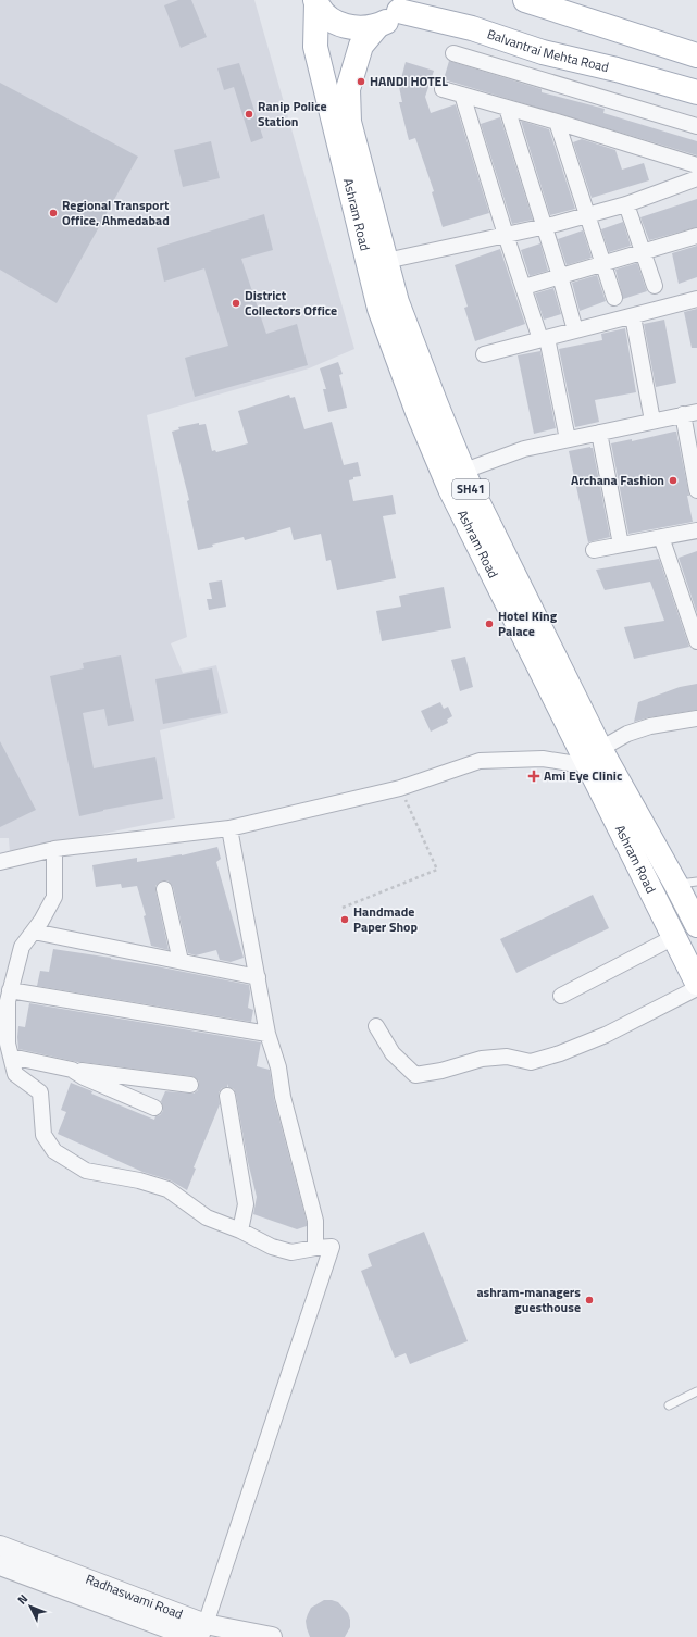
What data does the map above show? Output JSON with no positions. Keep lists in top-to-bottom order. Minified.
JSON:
{"streets":{"main road":["Balvantrai Mehta Road","Ashram Road","SH41"],"street":["Radhaswami Road"]},"places":{"other":["HANDI HOTEL","Ranip Police Station","Regional Transport Office, Ahmedabad","District Collectors Office","Archana Fashion","Hotel King Palace","Handmade Paper Shop","ashram-managers guesthouse"],"health":["Ami Eye Clinic"]},"north":"top left"}
